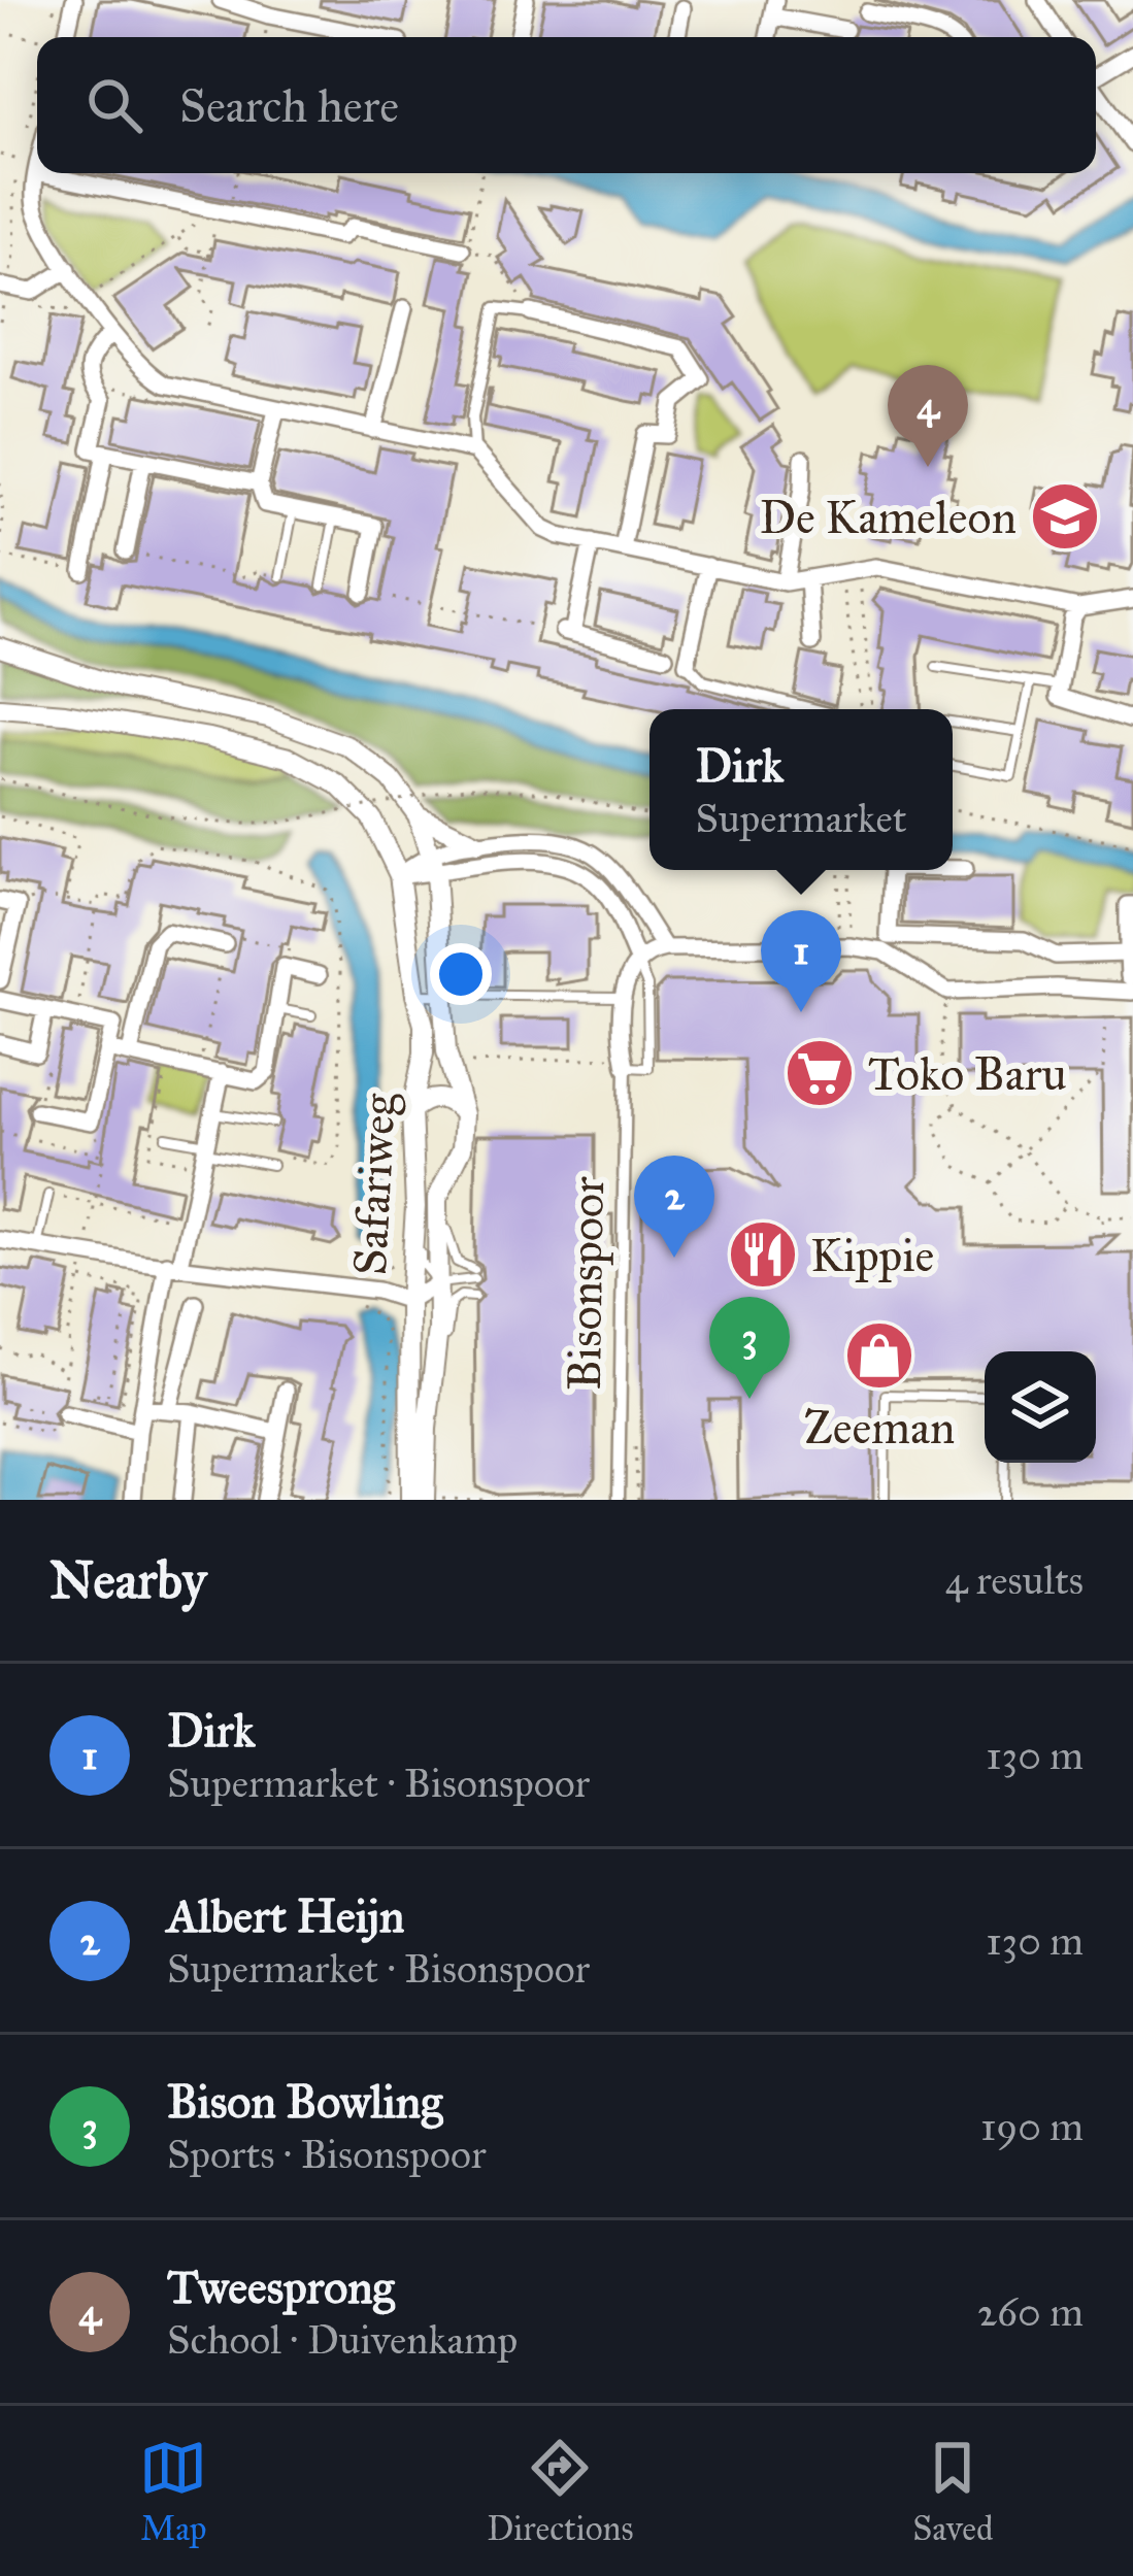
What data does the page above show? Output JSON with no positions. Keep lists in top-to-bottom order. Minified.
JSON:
{"streets":{"street":["Safariweg","Bisonspoor"]},"places":{"school or university":["De Kameleon"],"supermarket":["Toko Baru"],"restaurant":["Kippie"],"shop":["Zeeman"]},"page":{"search":"Search here","pins":["4","1","2","3"],"popup":["Dirk","Supermarket"],"heading":["Nearby","4 results"],"list":[{"mark":"1","name":"Dirk","note":"Supermarket · Bisonspoor","value":"130 m"},{"mark":"2","name":"Albert Heijn","note":"Supermarket · Bisonspoor","value":"130 m"},{"mark":"3","name":"Bison Bowling","note":"Sports · Bisonspoor","value":"190 m"},{"mark":"4","name":"Tweesprong","note":"School · Duivenkamp","value":"260 m"}],"nav":["Map","Directions","Saved"]}}
